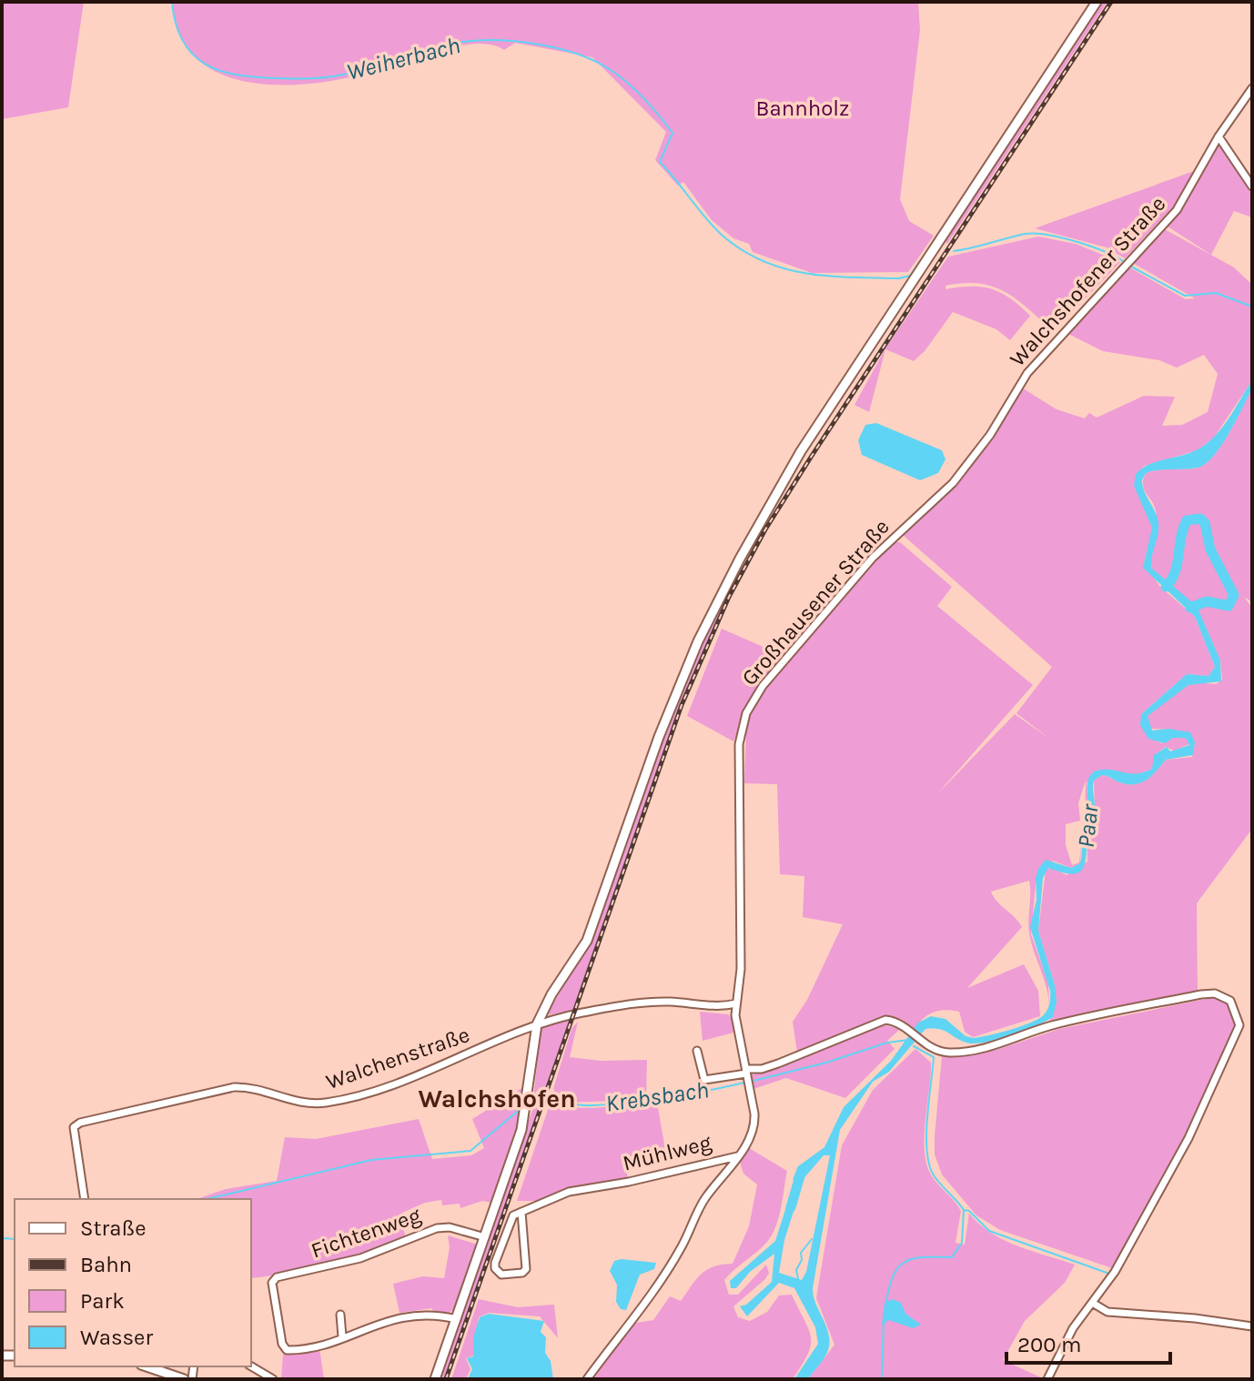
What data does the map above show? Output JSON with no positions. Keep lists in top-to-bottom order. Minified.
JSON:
{"streets":{"street":["Walchshofener Straße","Großhausener Straße","Walchenstraße","Mühlweg","Fichtenweg"]},"crossings":[["Walchshofener Straße","Großhausener Straße"],["Großhausener Straße","Walchenstraße"],["Großhausener Straße","Mühlweg"],["Walchenstraße","Mühlweg"]],"districts":["Walchshofen"],"water":["Weiherbach","Paar","Krebsbach"],"parks":["Bannholz"],"legend":["Straße","Bahn","Park","Wasser"],"scale_bar":"200 m"}
